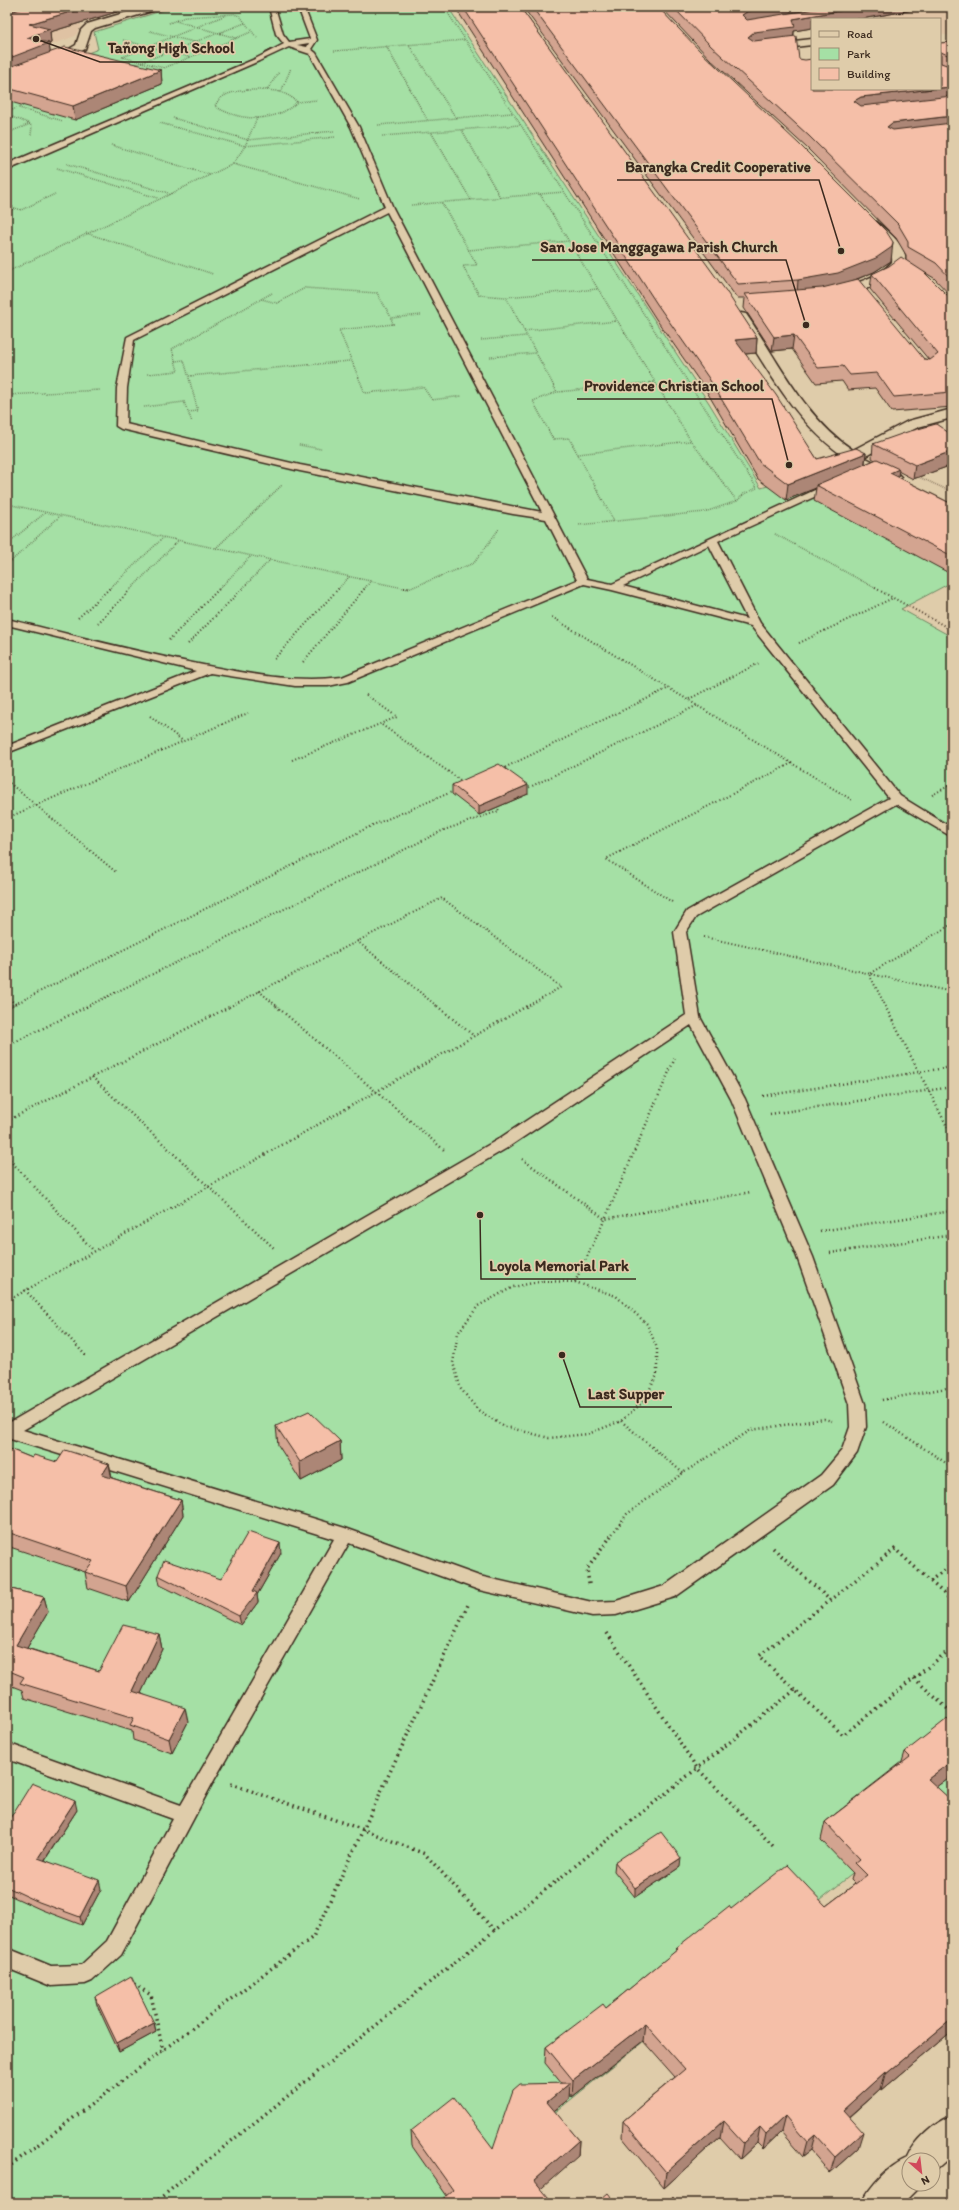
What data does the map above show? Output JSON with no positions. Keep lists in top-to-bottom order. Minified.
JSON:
{"places":["Tañong High School","Barangka Credit Cooperative","San Jose Manggagawa Parish Church","Providence Christian School","Loyola Memorial Park","Last Supper"],"legend":["Road","Park","Building"],"north":"bottom right"}
